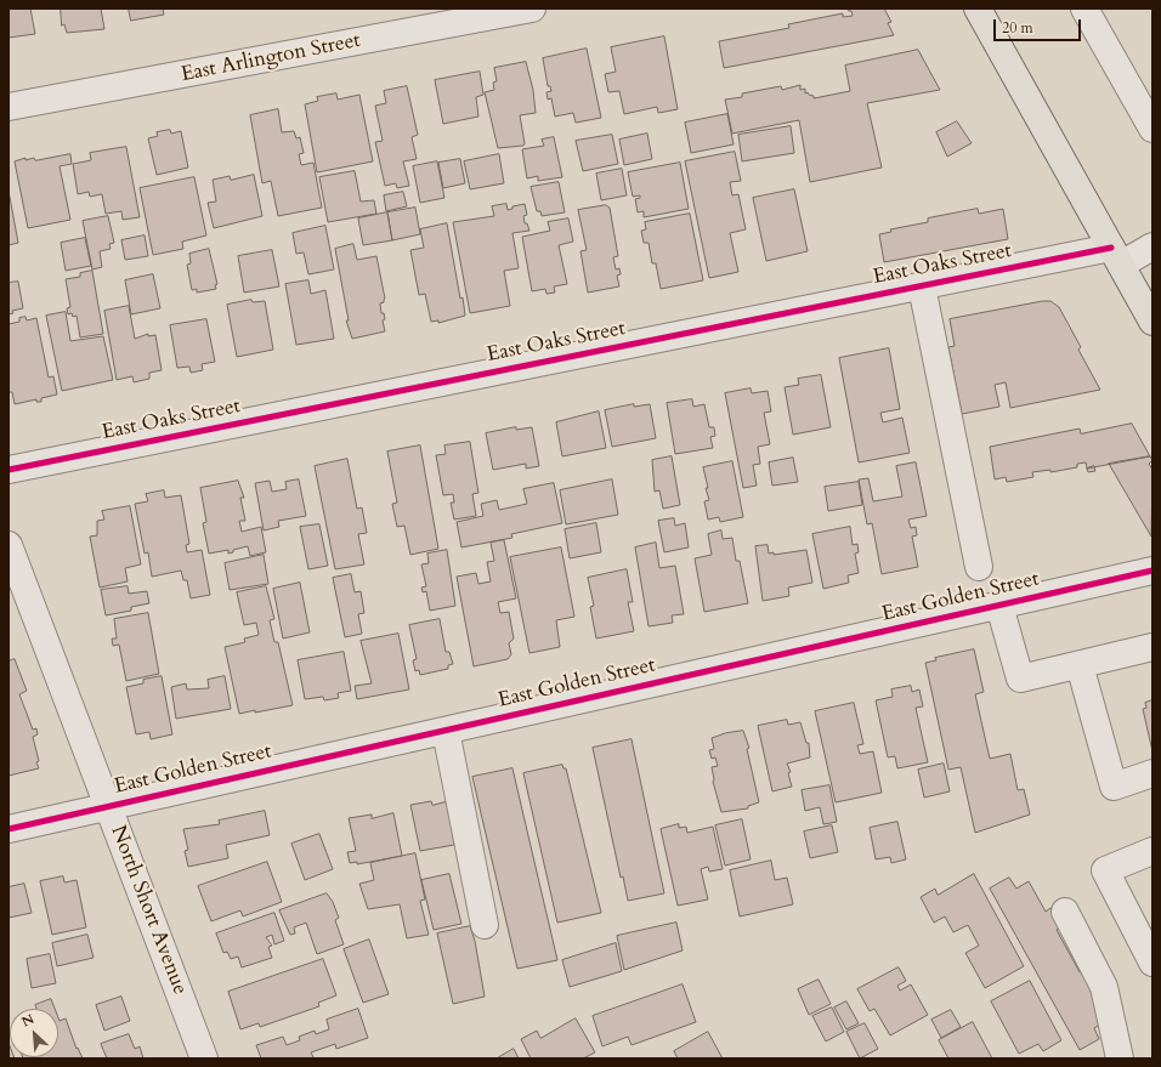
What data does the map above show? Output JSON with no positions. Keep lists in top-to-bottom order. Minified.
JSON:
{"streets":{"street":["East Arlington Street","East Oaks Street","East Golden Street","North Short Avenue"]},"crossings":[["East Golden Street","North Short Avenue"]],"scale_bar":"20 m","north":"top left"}
